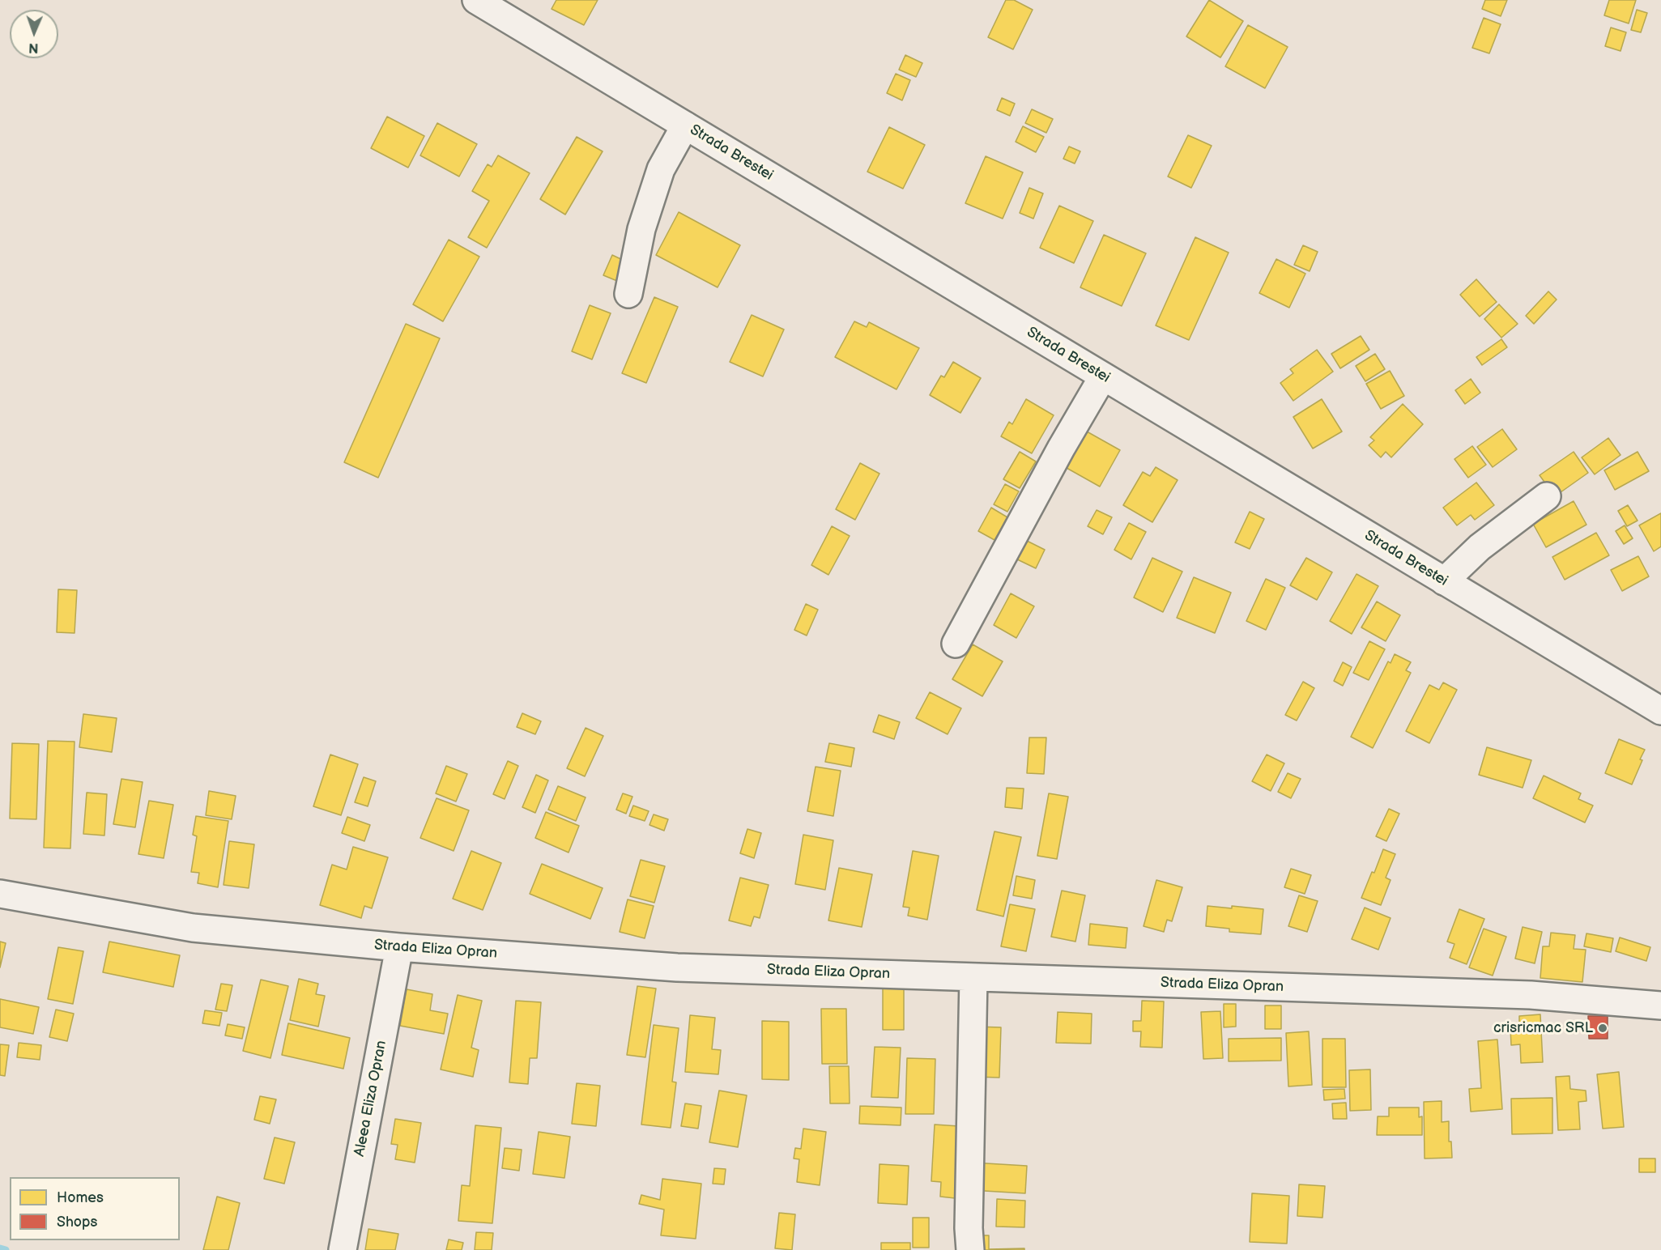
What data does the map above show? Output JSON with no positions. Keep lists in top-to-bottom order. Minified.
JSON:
{"streets":{"street":["Strada Brestei","Strada Eliza Opran","Aleea Eliza Opran"]},"crossings":[["Strada Eliza Opran","Aleea Eliza Opran"]],"places":["crisricmac SRL"],"legend":["Homes","Shops"],"north":"bottom"}
